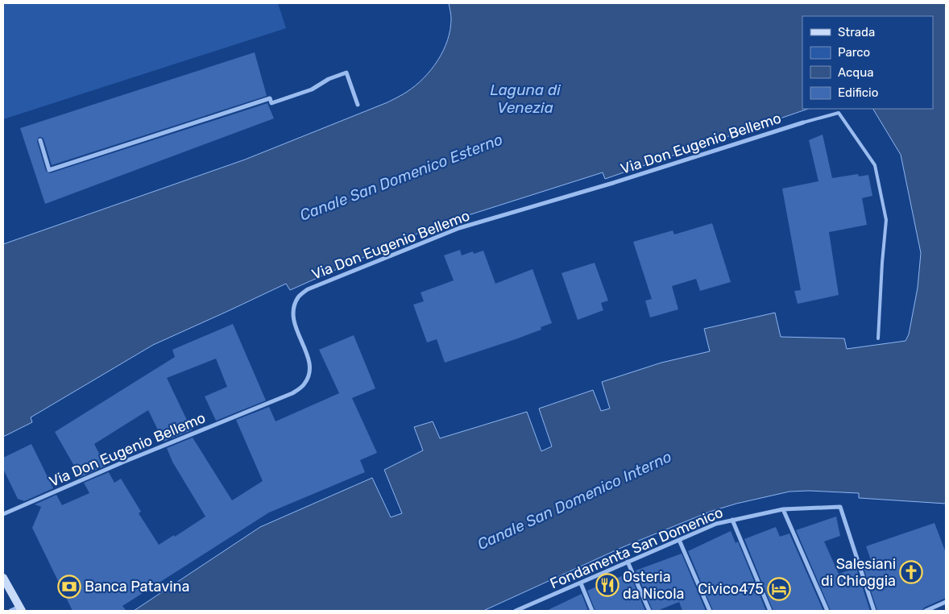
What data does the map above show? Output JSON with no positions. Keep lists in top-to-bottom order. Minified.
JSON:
{"streets":{"street":["Via Don Eugenio Bellemo","Fondamenta San Domenico"]},"water":["Laguna di Venezia","Canale San Domenico Esterno","Canale San Domenico Interno"],"places":{"church":["Salesiani di Chioggia"],"restaurant":["Osteria da Nicola"],"bank":["Banca Patavina"],"hotel":["Civico475"]},"legend":["Strada","Parco","Acqua","Edificio"]}
